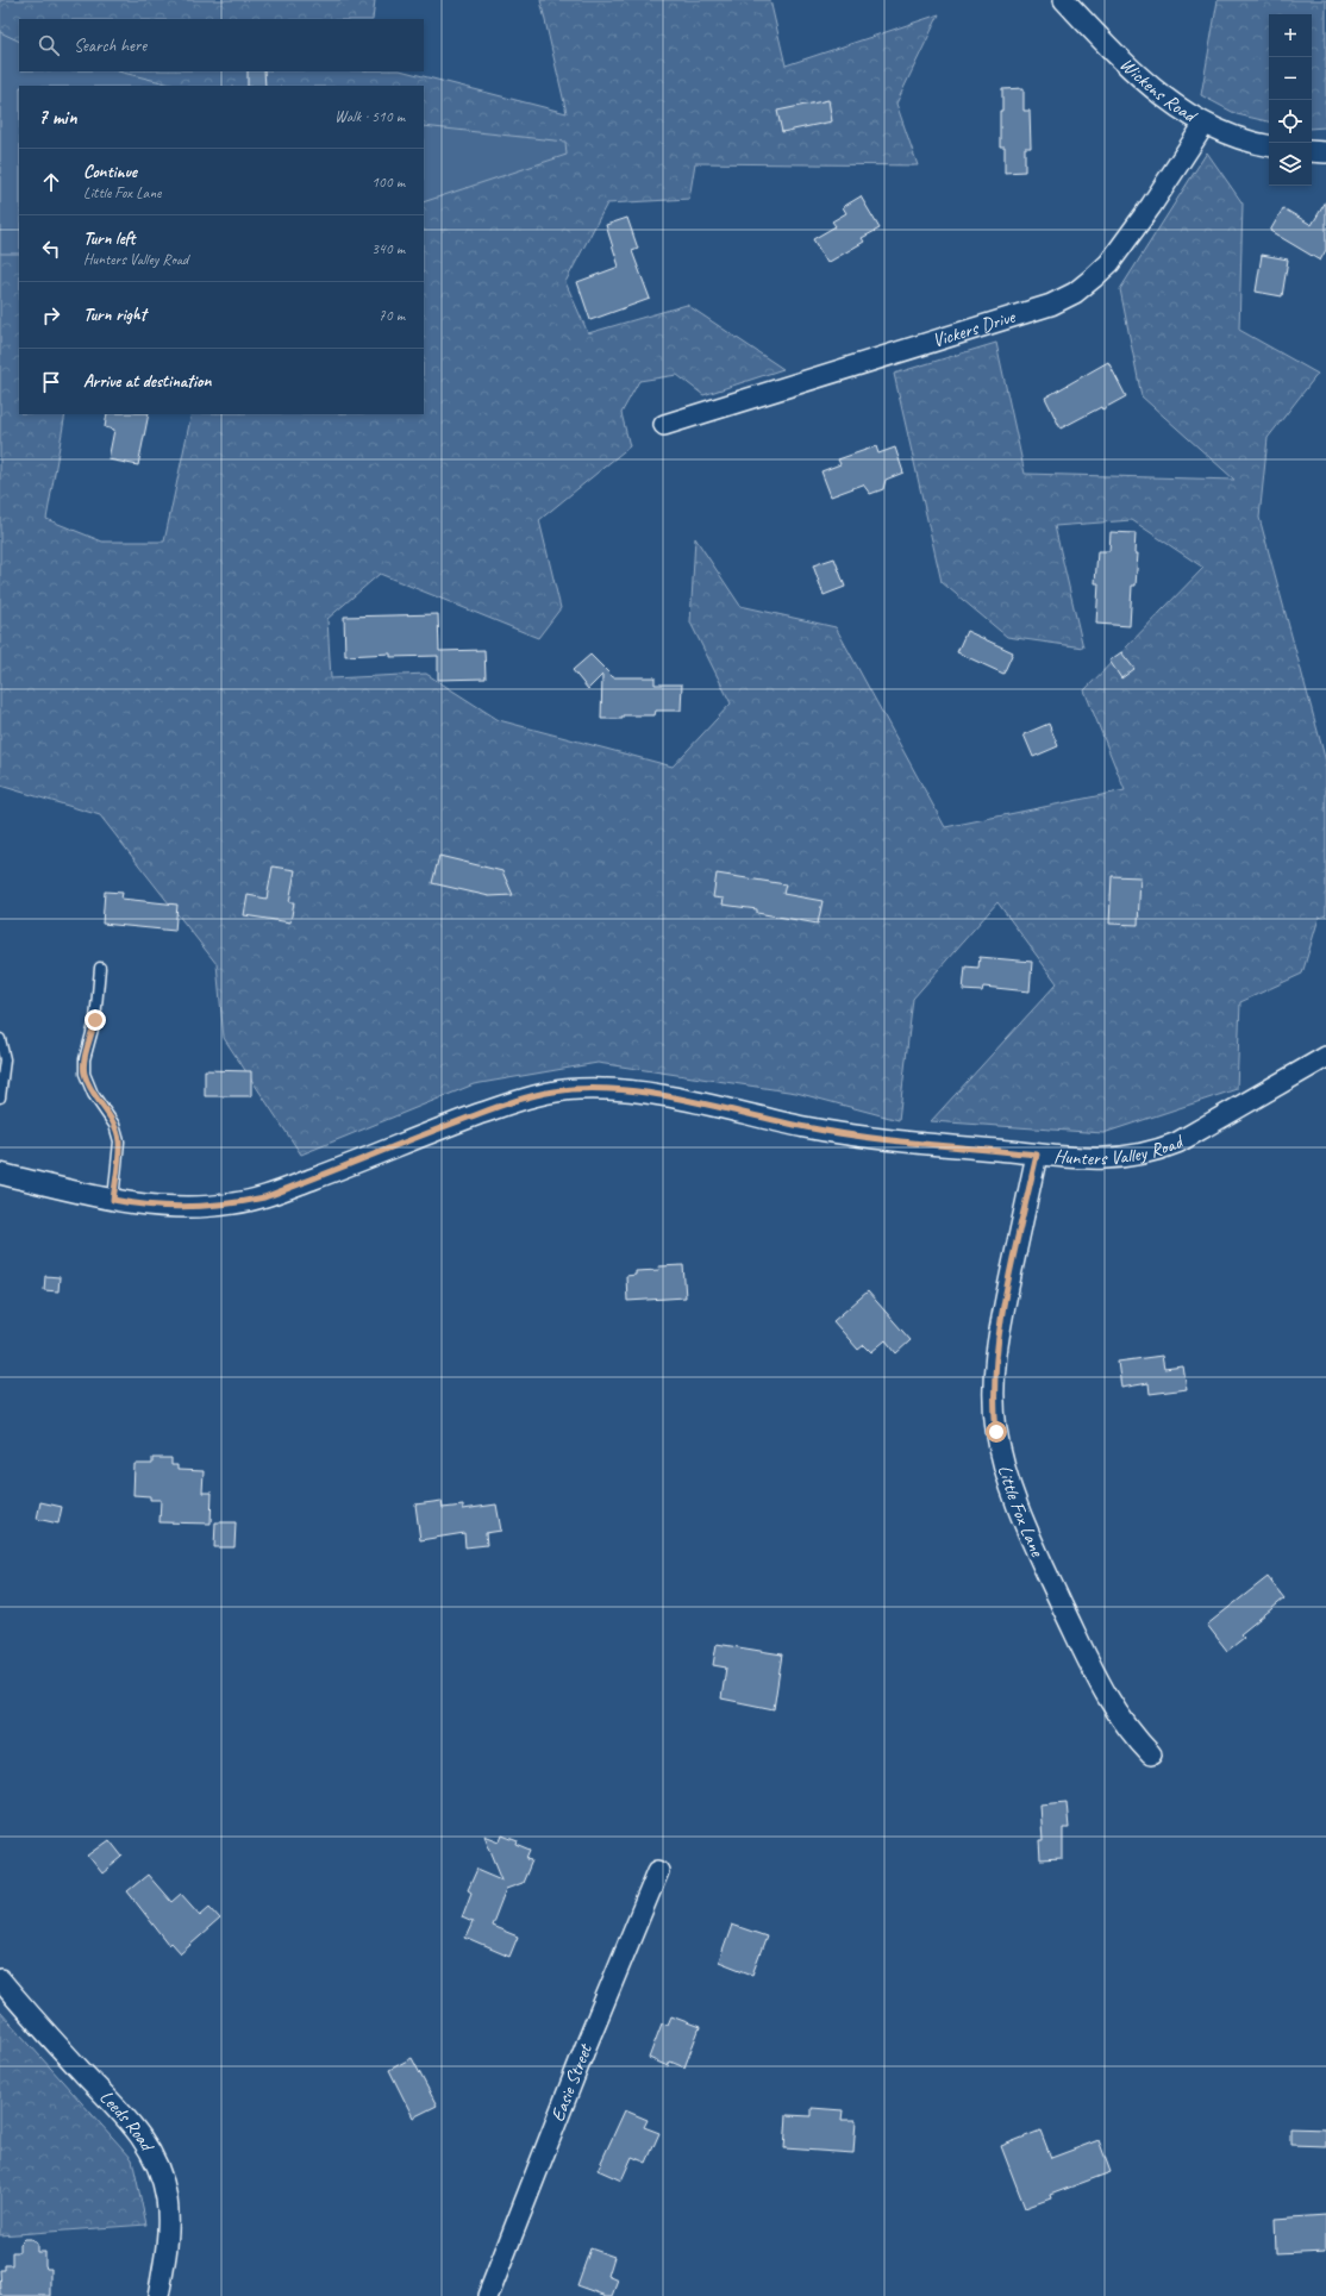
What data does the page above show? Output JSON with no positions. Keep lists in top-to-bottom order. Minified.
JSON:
{"streets":{"street":["Wickens Road","Vickers Drive","Hunters Valley Road","Little Fox Lane","Easie Street","Leeds Road"]},"crossings":[["Wickens Road","Vickers Drive"],["Hunters Valley Road","Little Fox Lane"]],"page":{"map_buttons":["+","−"],"search":"Search here","heading":["7 min","Walk · 510 m"],"list":[["Continue","Little Fox Lane","100 m"],["Turn left","Hunters Valley Road","340 m"],["Turn right","70 m"],"Arrive at destination"]}}
